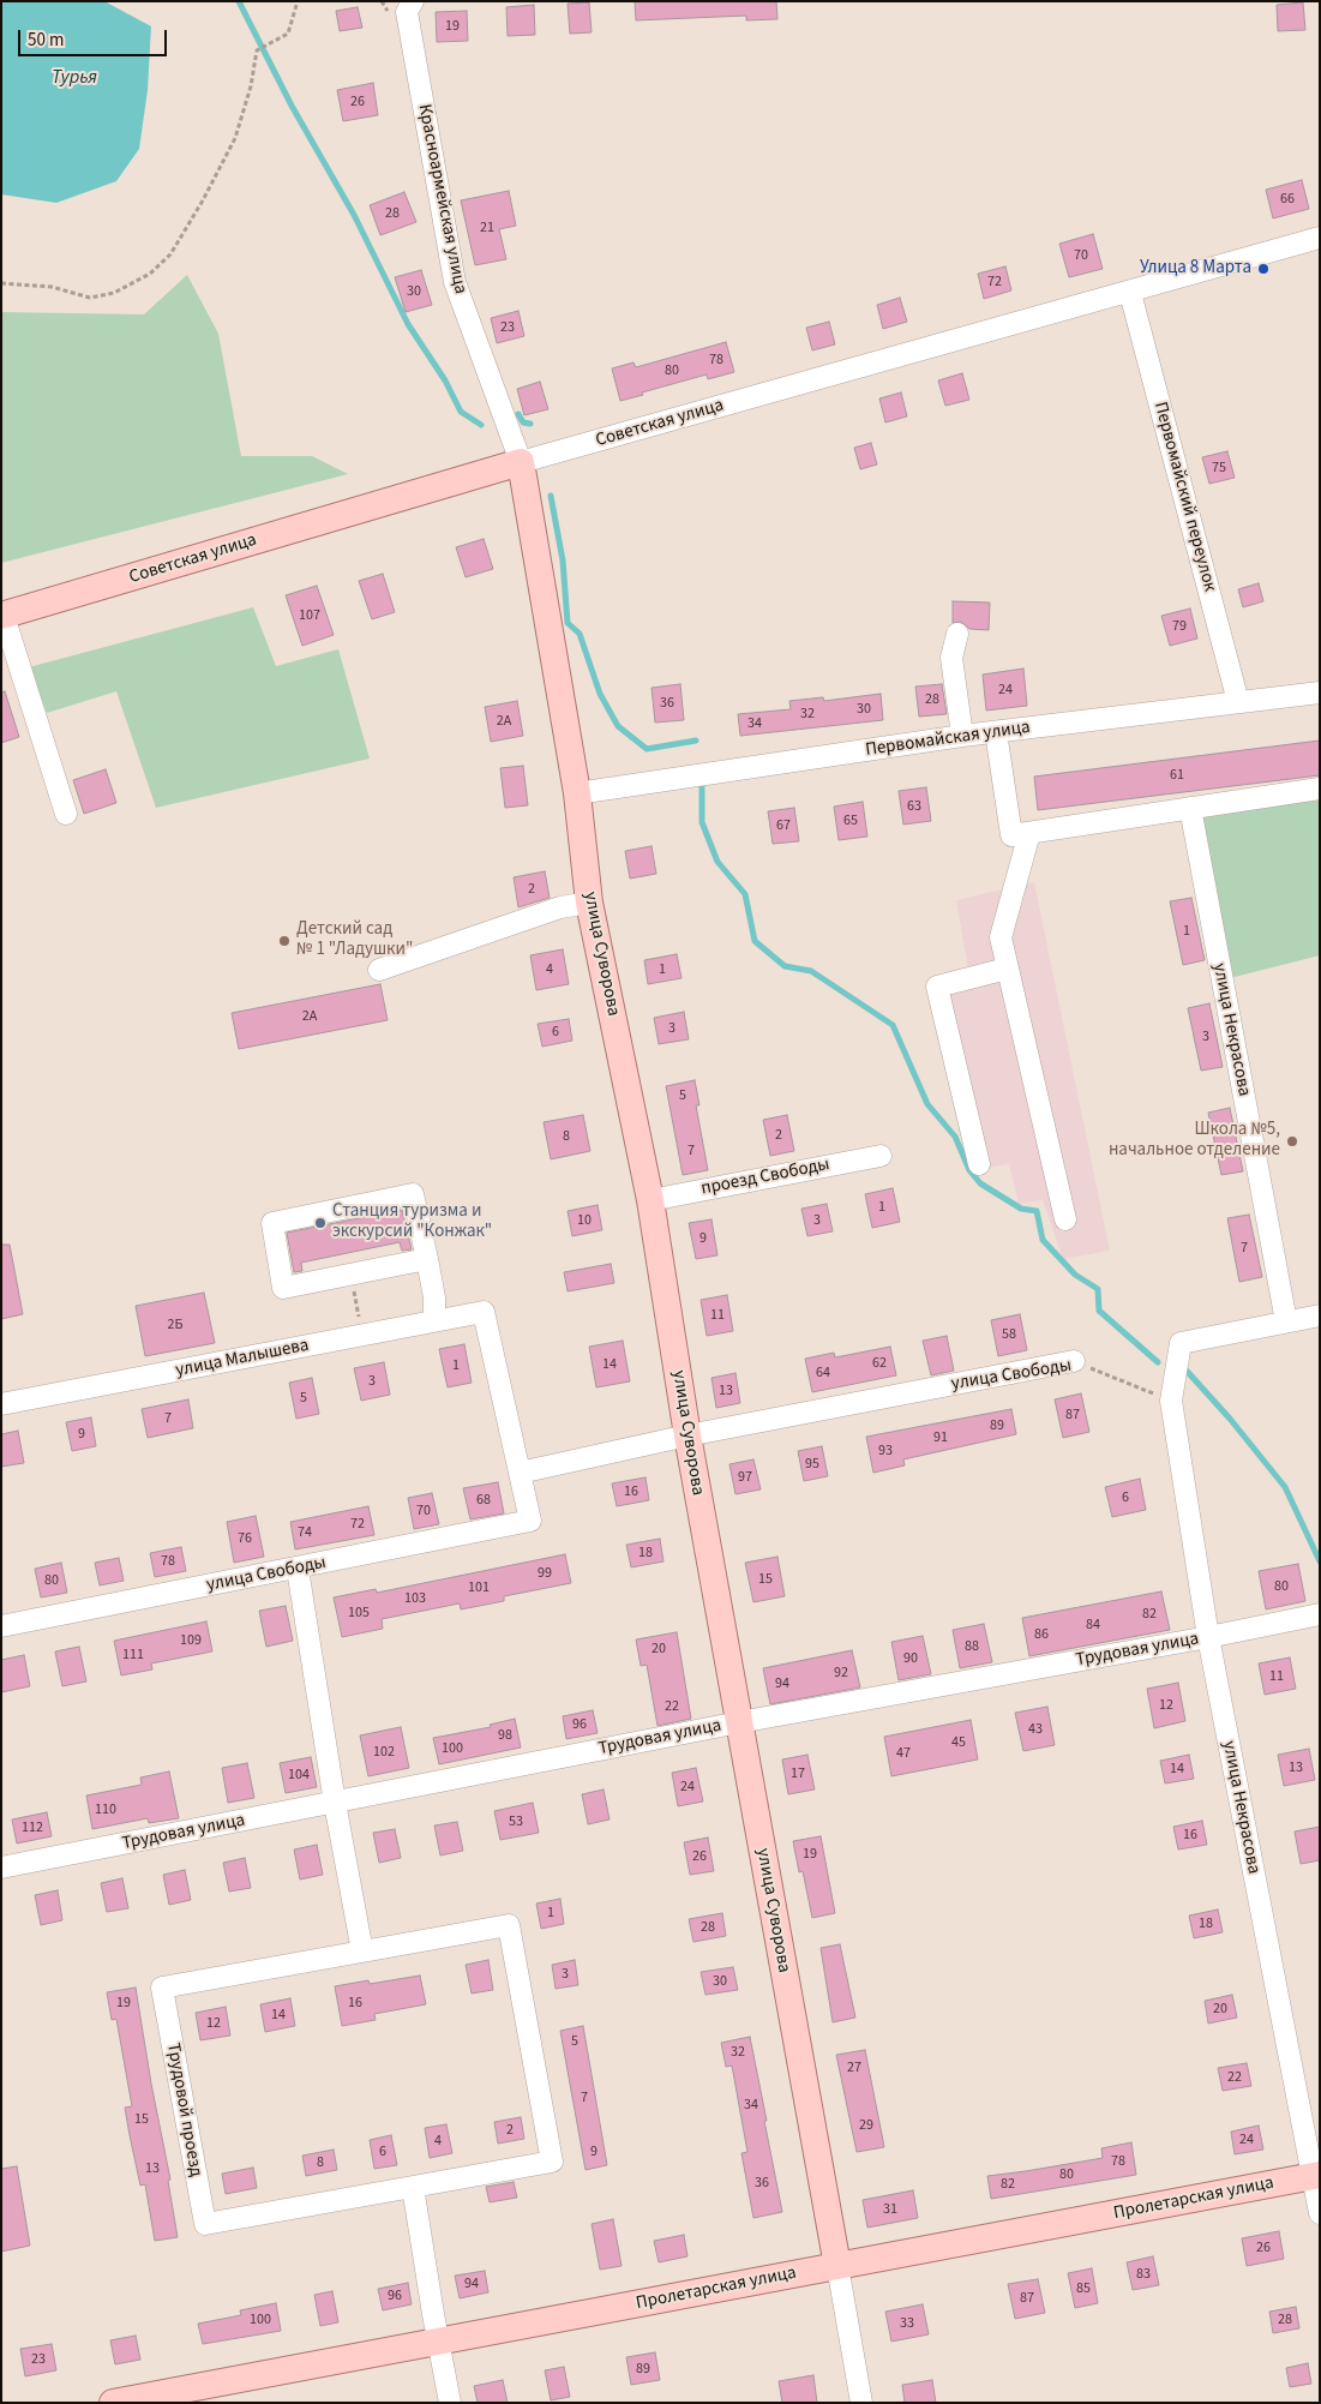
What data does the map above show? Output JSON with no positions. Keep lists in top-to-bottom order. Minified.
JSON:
{"streets":{"main road":["Советская улица","улица Суворова","Пролетарская улица"],"street":["Красноармейская улица","Первомайский переулок","Первомайская улица","улица Некрасова","проезд Свободы","улица Малышева","улица Свободы","Трудовая улица","Трудовой проезд"]},"crossings":[["Красноармейская улица","Советская улица"],["Красноармейская улица","улица Суворова"],["Советская улица","Первомайский переулок"],["Советская улица","улица Суворова"],["Первомайский переулок","Первомайская улица"],["Первомайская улица","улица Суворова"],["улица Суворова","проезд Свободы"],["улица Суворова","улица Свободы"],["улица Суворова","Трудовая улица"],["улица Суворова","Пролетарская улица"],["улица Некрасова","улица Свободы"],["улица Некрасова","Трудовая улица"],["улица Некрасова","Пролетарская улица"],["улица Малышева","улица Свободы"]],"water":["Турья"],"places":["Улица 8 Марта","Детский сад № 1 \"Ладушки\"","Школа №5, начальное отделение","Станция туризма и экскурсий \"Конжак\""],"house_numbers":["19","26","66","28","21","70","72","30","23","78","80","75","107","79","24","28","36","30","32","2А","34","61","63","65","67","2","1","4","1","2А","3","6","3","5","2","8","7","1","10","3","9","7","11","2Б","58","62","14","1","64","3","13","5","87","7","89","9","91","93","95","97","16","6","68","70","72","74","76","18","78","99","15","80","80","101","103","105","82","84","86","109","88","20","111","90","92","11","94","12","22","96","43","98","45","100","102","47","13","14","17","104","24","110","53","112","16","19","26","1","18","28","3","30","19","16","20","14","12","5","32","27","22","7","34","15","29","2","24","4","6","9","78","8","13","80","36","82","31","26","83","94","85","96","87","100","28","33","23","89"],"scale_bar":"50 m"}
